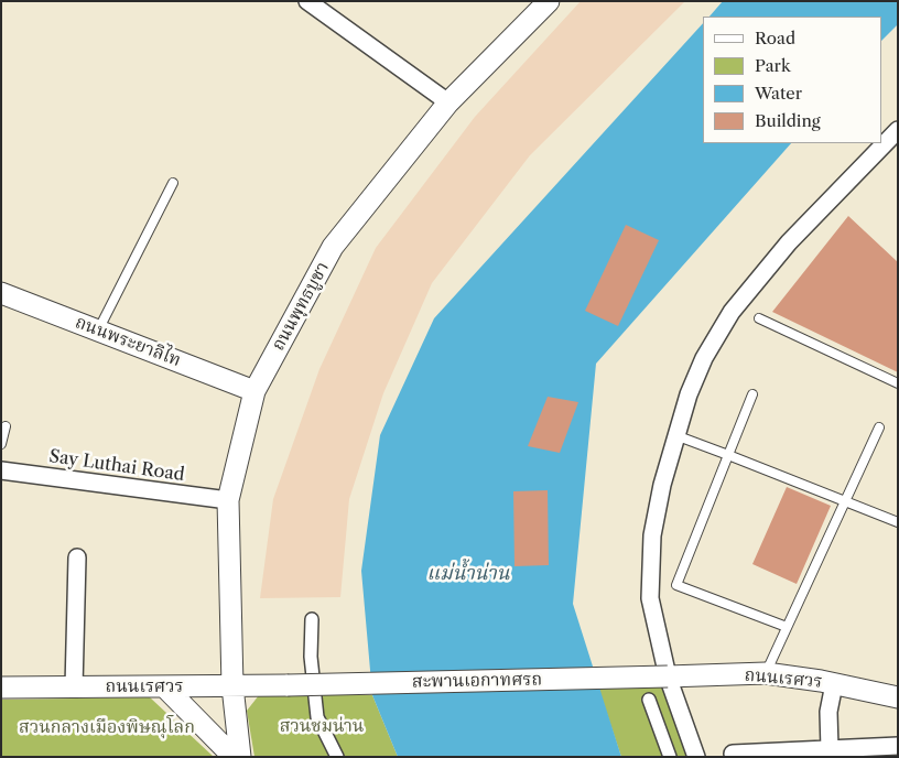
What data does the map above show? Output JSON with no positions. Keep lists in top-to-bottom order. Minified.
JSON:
{"streets":{"street":["ถนนพุทธบูชา","ถนนพระยาลิไท","Say Luthai Road","ถนนเรศวร","สะพานเอกาทศรถ"]},"crossings":[["ถนนพุทธบูชา","ถนนพระยาลิไท"],["ถนนพุทธบูชา","Say Luthai Road"],["ถนนพุทธบูชา","ถนนเรศวร"],["ถนนเรศวร","สะพานเอกาทศรถ"]],"water":["แม่น้ำน่าน"],"parks":["สวนชมน่าน","สวนกลางเมืองพิษณุโลก"],"legend":["Road","Park","Water","Building"]}
